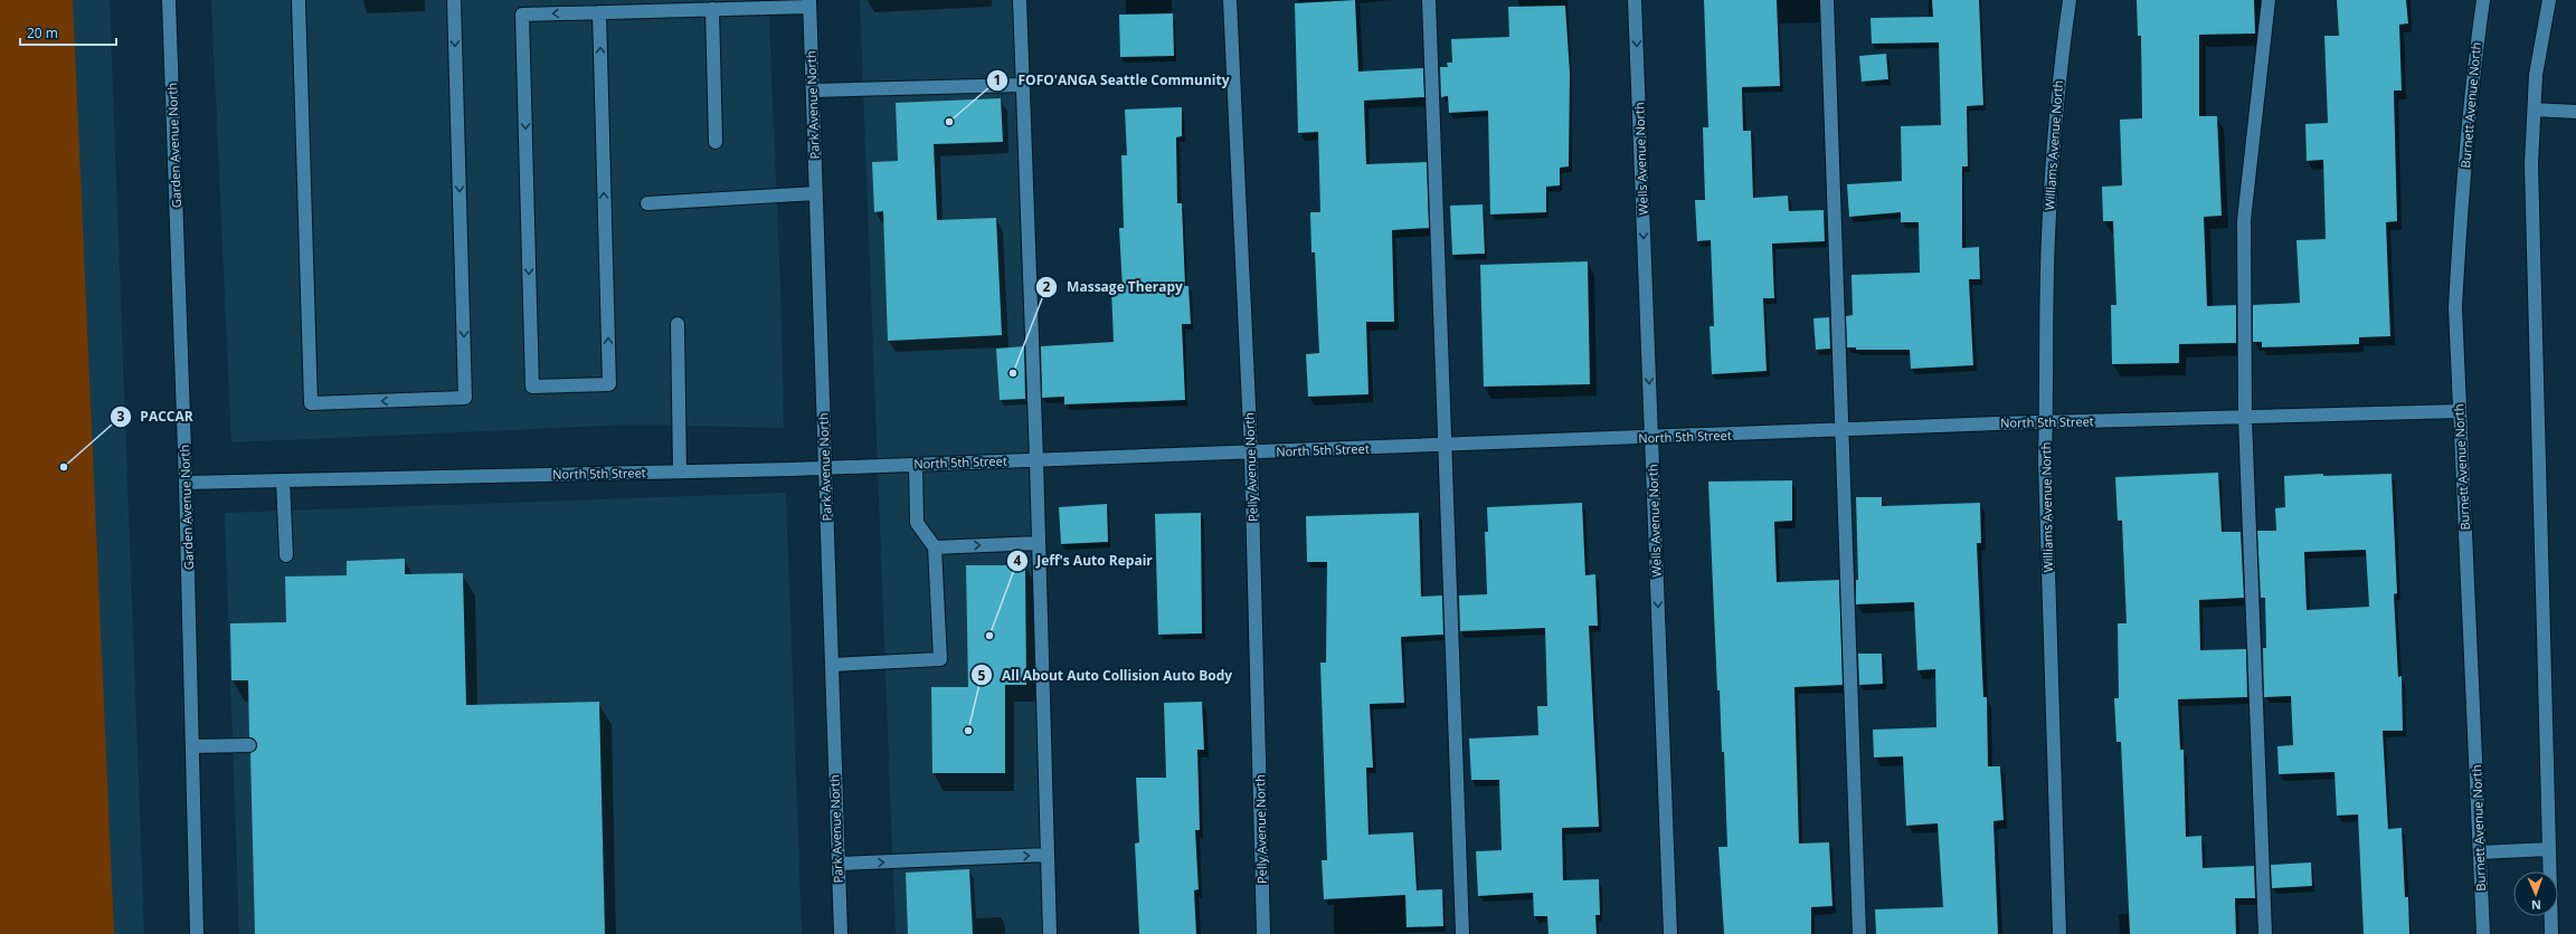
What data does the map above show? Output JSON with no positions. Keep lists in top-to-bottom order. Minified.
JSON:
{"streets":{"street":["Park Avenue North","Burnett Avenue North","Garden Avenue North","Williams Avenue North","Wells Avenue North","North 5th Street","Pelly Avenue North"]},"crossings":[["Park Avenue North","North 5th Street"],["Burnett Avenue North","North 5th Street"],["Garden Avenue North","North 5th Street"],["Williams Avenue North","North 5th Street"],["Wells Avenue North","North 5th Street"],["North 5th Street","Pelly Avenue North"]],"one_way":["Wells Avenue North"],"places":["FOFO'ANGA Seattle Community","Massage Therapy","PACCAR","Jeff's Auto Repair","All About Auto Collision Auto Body"],"scale_bar":"20 m","north":"bottom"}
